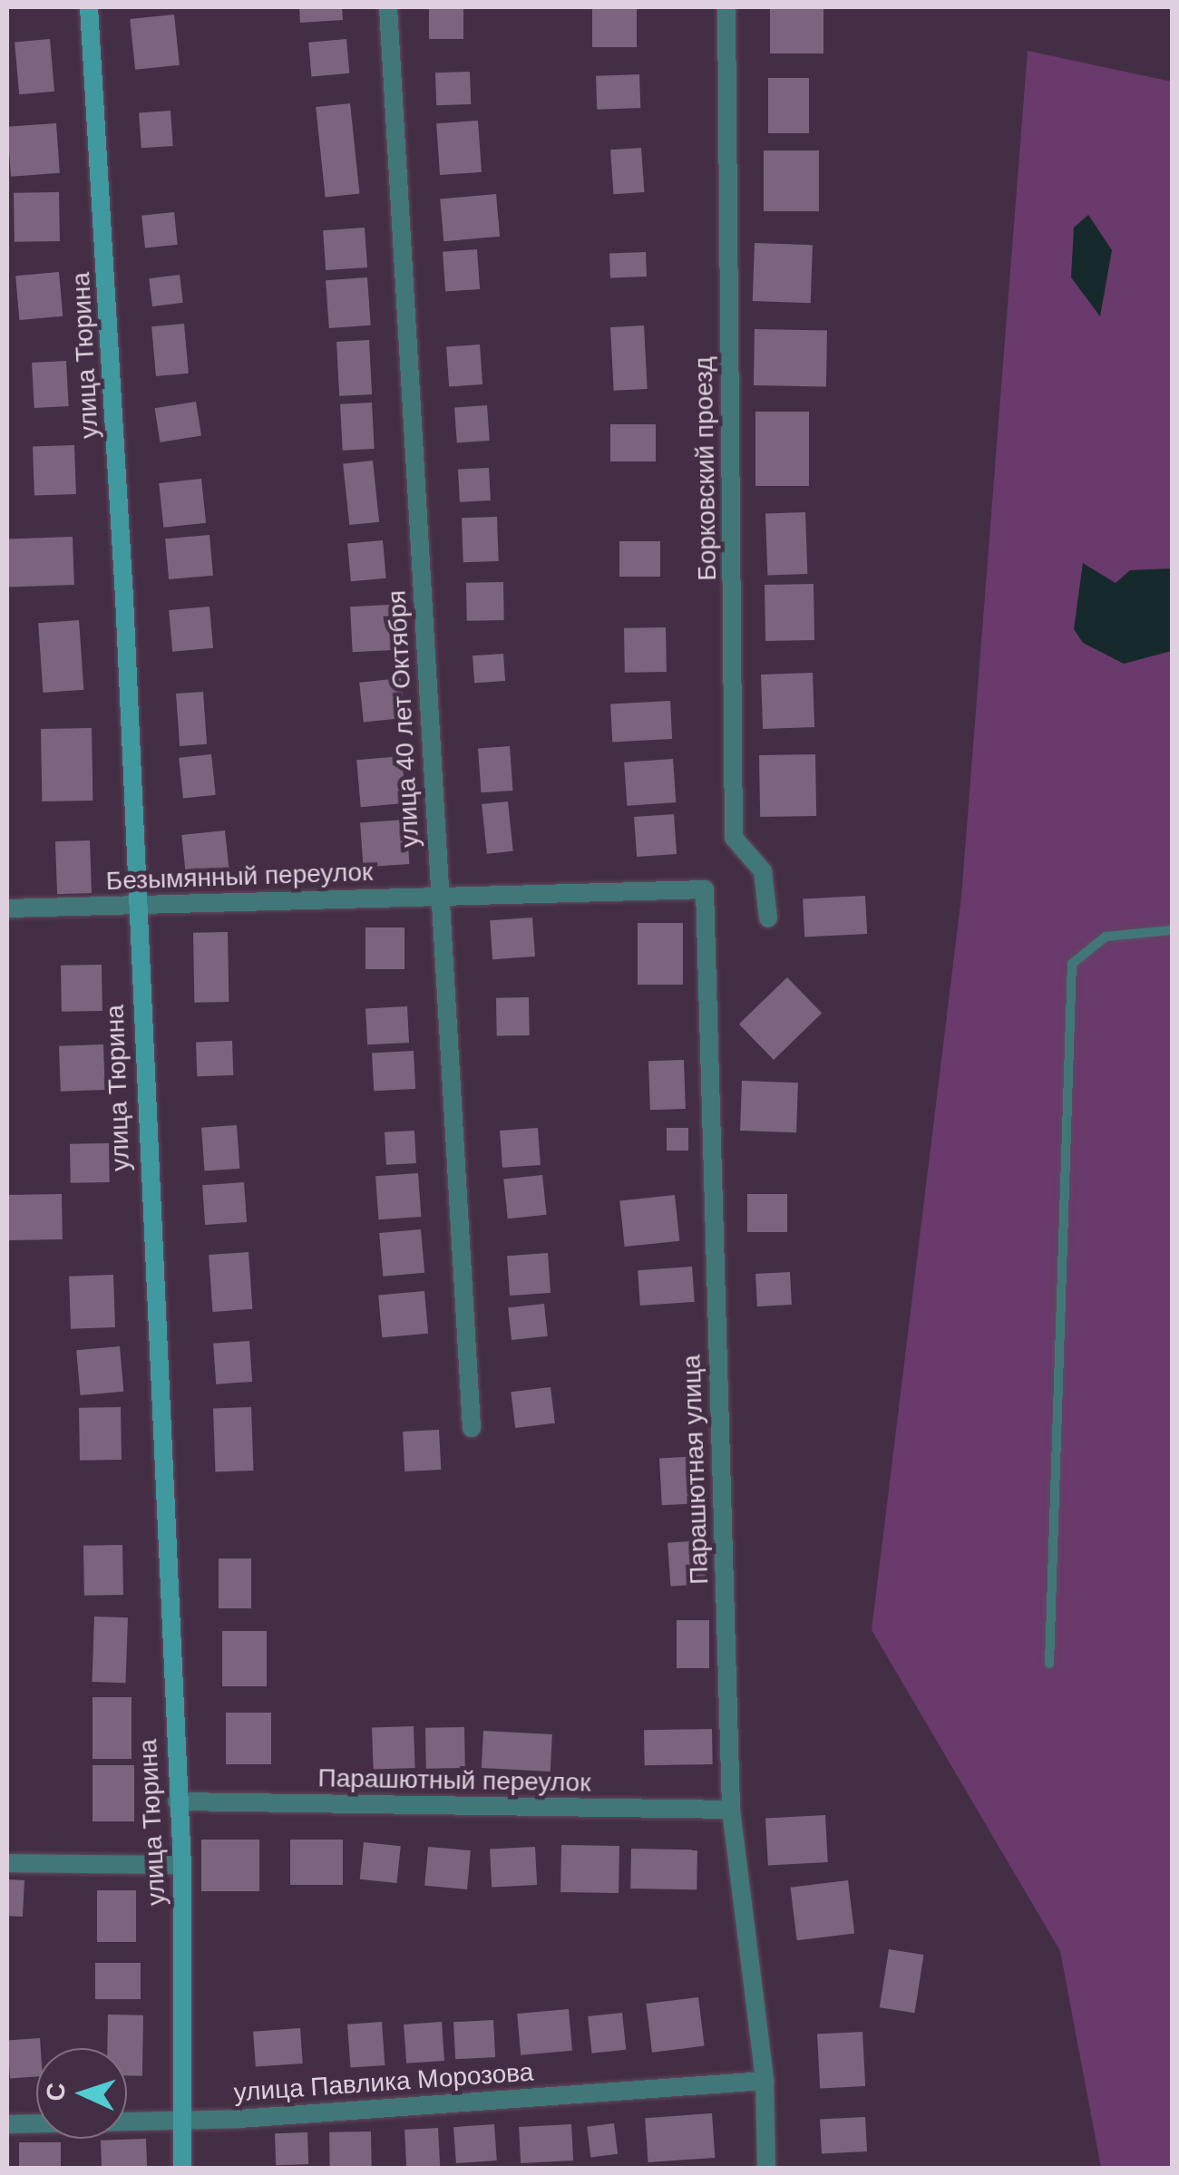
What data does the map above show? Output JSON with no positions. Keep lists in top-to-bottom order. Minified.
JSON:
{"streets":{"street":["улица Тюрина","Борковский проезд","улица 40 лет Октября","Безымянный переулок","Парашютная улица","Парашютный переулок","улица Павлика Морозова"]},"crossings":[["улица Тюрина","Безымянный переулок"],["улица Тюрина","Парашютный переулок"],["улица Тюрина","улица Павлика Морозова"],["улица 40 лет Октября","Безымянный переулок"],["Безымянный переулок","Парашютная улица"],["Парашютная улица","Парашютный переулок"],["Парашютная улица","улица Павлика Морозова"]],"north":"left"}
